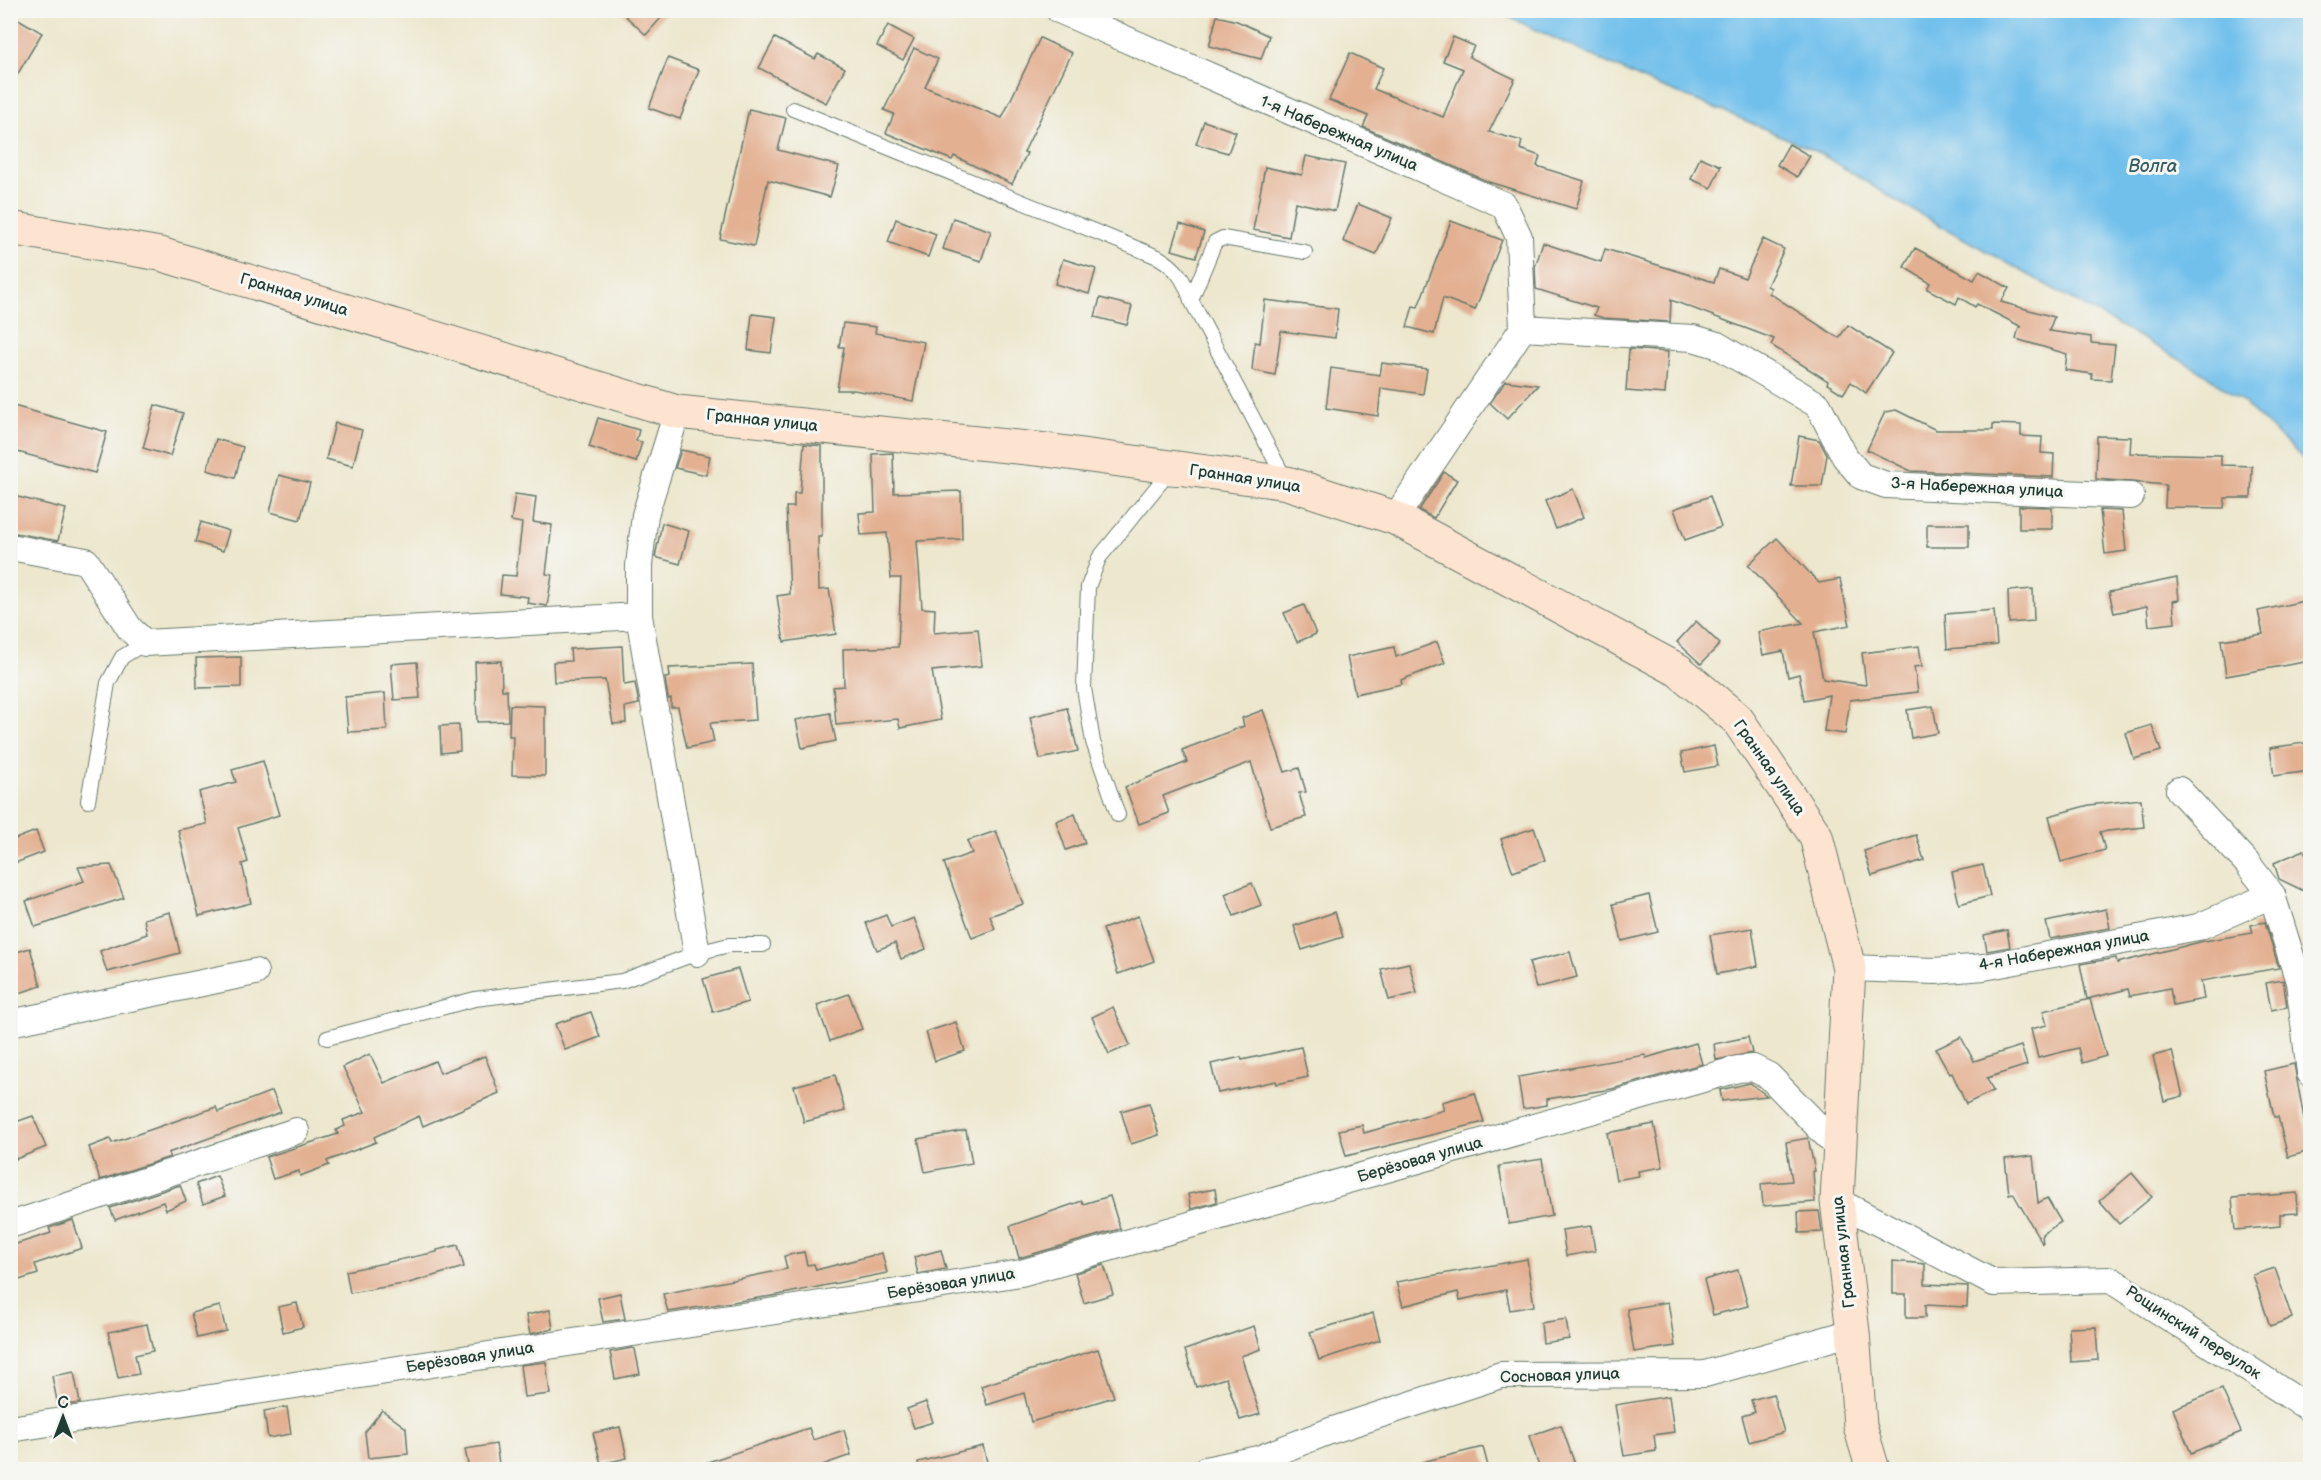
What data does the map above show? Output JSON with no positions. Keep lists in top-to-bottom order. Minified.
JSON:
{"streets":{"street":["1-я Набережная улица","Гранная улица","3-я Набережная улица","4-я Набережная улица","Берёзовая улица","Рощинский переулок","Сосновая улица"]},"crossings":[["1-я Набережная улица","3-я Набережная улица"],["Гранная улица","4-я Набережная улица"],["Гранная улица","Берёзовая улица"],["Гранная улица","Рощинский переулок"],["Гранная улица","Сосновая улица"]],"water":["Волга"],"north":"top"}
